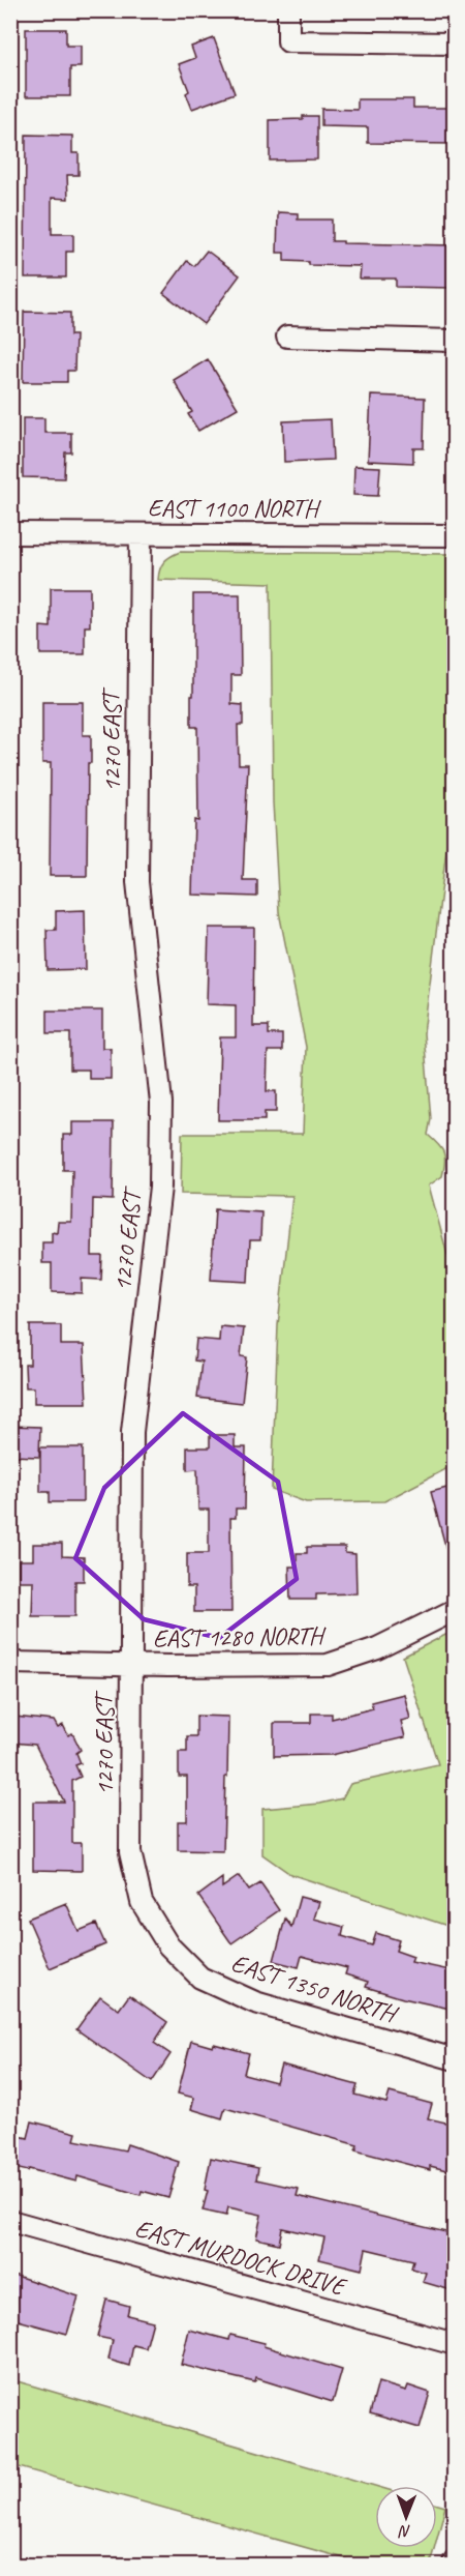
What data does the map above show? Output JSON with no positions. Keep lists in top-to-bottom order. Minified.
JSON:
{"streets":{"street":["EAST 1100 NORTH","1270 EAST","EAST 1280 NORTH","EAST 1350 NORTH","EAST MURDOCK DRIVE"]},"crossings":[["EAST 1100 NORTH","1270 EAST"],["1270 EAST","EAST 1280 NORTH"],["1270 EAST","EAST 1350 NORTH"]],"north":"bottom"}
